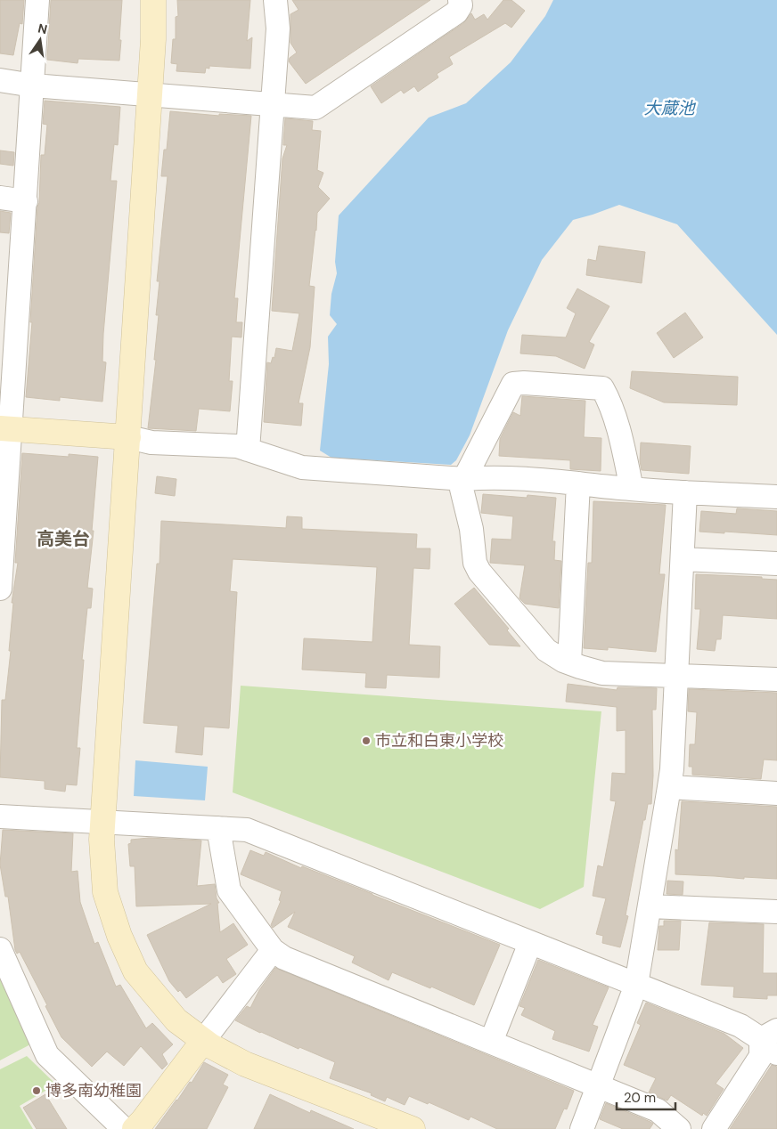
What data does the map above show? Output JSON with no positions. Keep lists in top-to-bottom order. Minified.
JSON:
{"districts":["高美台"],"water":["大蔵池"],"places":["市立和白東小学校","博多南幼稚園"],"scale_bar":"20 m","north":"top"}
